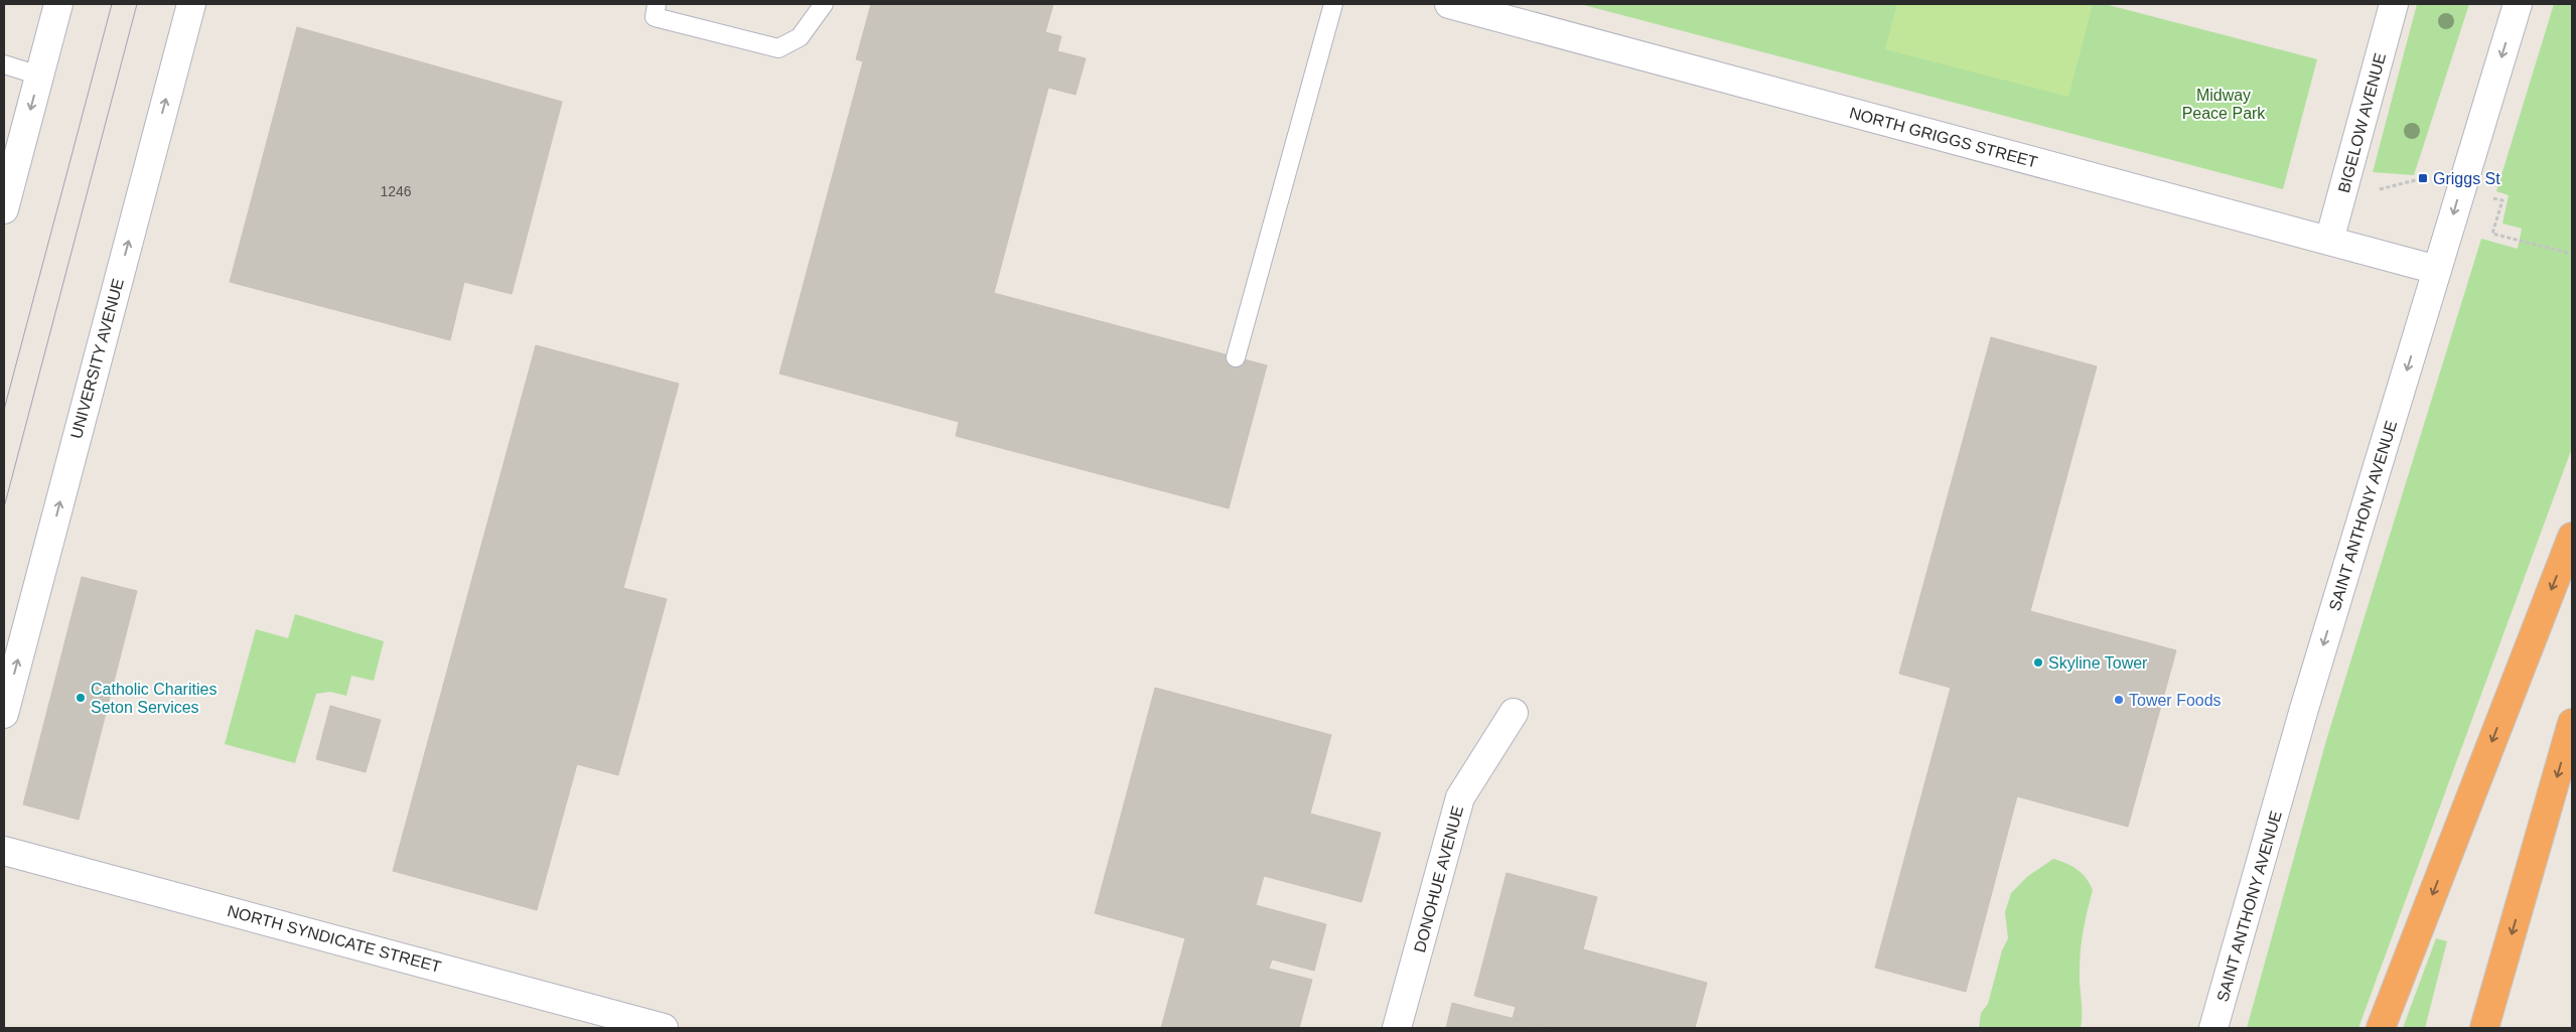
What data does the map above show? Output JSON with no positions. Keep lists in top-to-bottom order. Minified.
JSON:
{"streets":{"street":["BIGELOW AVENUE","NORTH GRIGGS STREET","UNIVERSITY AVENUE","SAINT ANTHONY AVENUE","DONOHUE AVENUE","NORTH SYNDICATE STREET"]},"crossings":[["BIGELOW AVENUE","NORTH GRIGGS STREET"],["NORTH GRIGGS STREET","SAINT ANTHONY AVENUE"]],"one_way":["UNIVERSITY AVENUE","SAINT ANTHONY AVENUE"],"parks":["Midway Peace Park"],"places":{"transit":["Griggs St"],"other":["Skyline Tower","Catholic Charities Seton Services","Tower Foods"]},"house_numbers":["1246"]}
